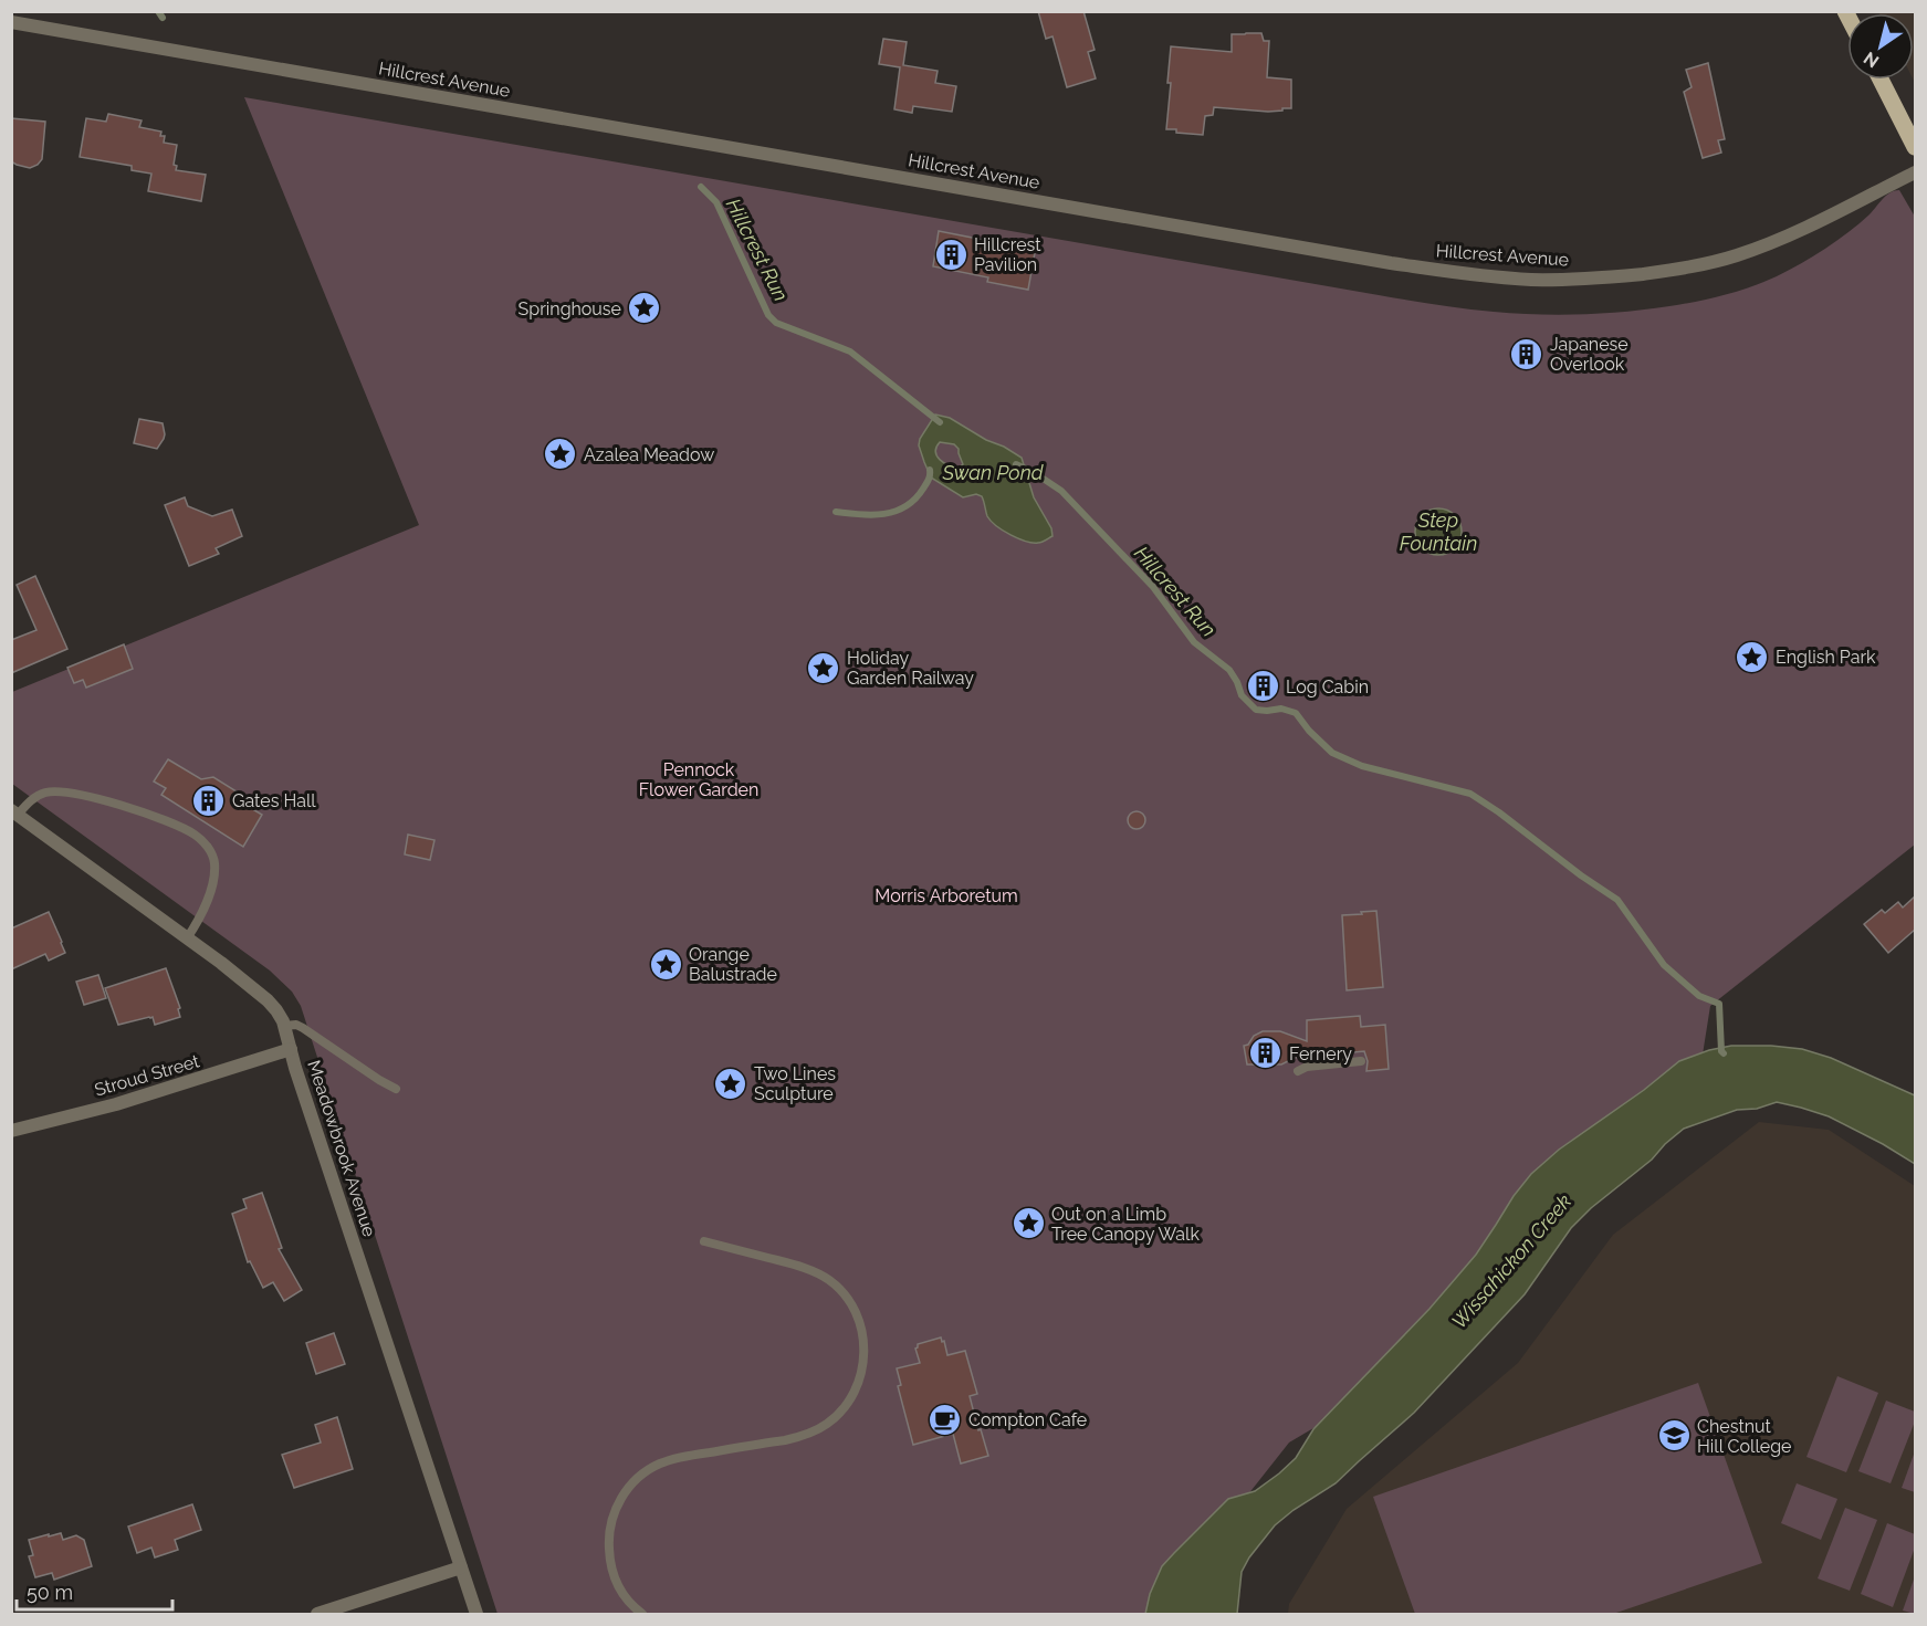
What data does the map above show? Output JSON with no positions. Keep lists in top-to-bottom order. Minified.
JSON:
{"streets":{"street":["Hillcrest Avenue","Stroud Street","Meadowbrook Avenue"]},"crossings":[["Stroud Street","Meadowbrook Avenue"]],"water":["Hillcrest Run","Swan Pond","Step Fountain","Wissahickon Creek"],"parks":["Pennock Flower Garden","Morris Arboretum"],"places":{"building":["Hillcrest Pavilion","Japanese Overlook","Log Cabin","Gates Hall","Fernery"],"place":["Springhouse","Azalea Meadow","English Park","Holiday Garden Railway","Orange Balustrade","Two Lines Sculpture","Out on a Limb Tree Canopy Walk"],"cafe":["Compton Cafe"],"school or university":["Chestnut Hill College"]},"scale_bar":"50 m","north":"bottom left"}
